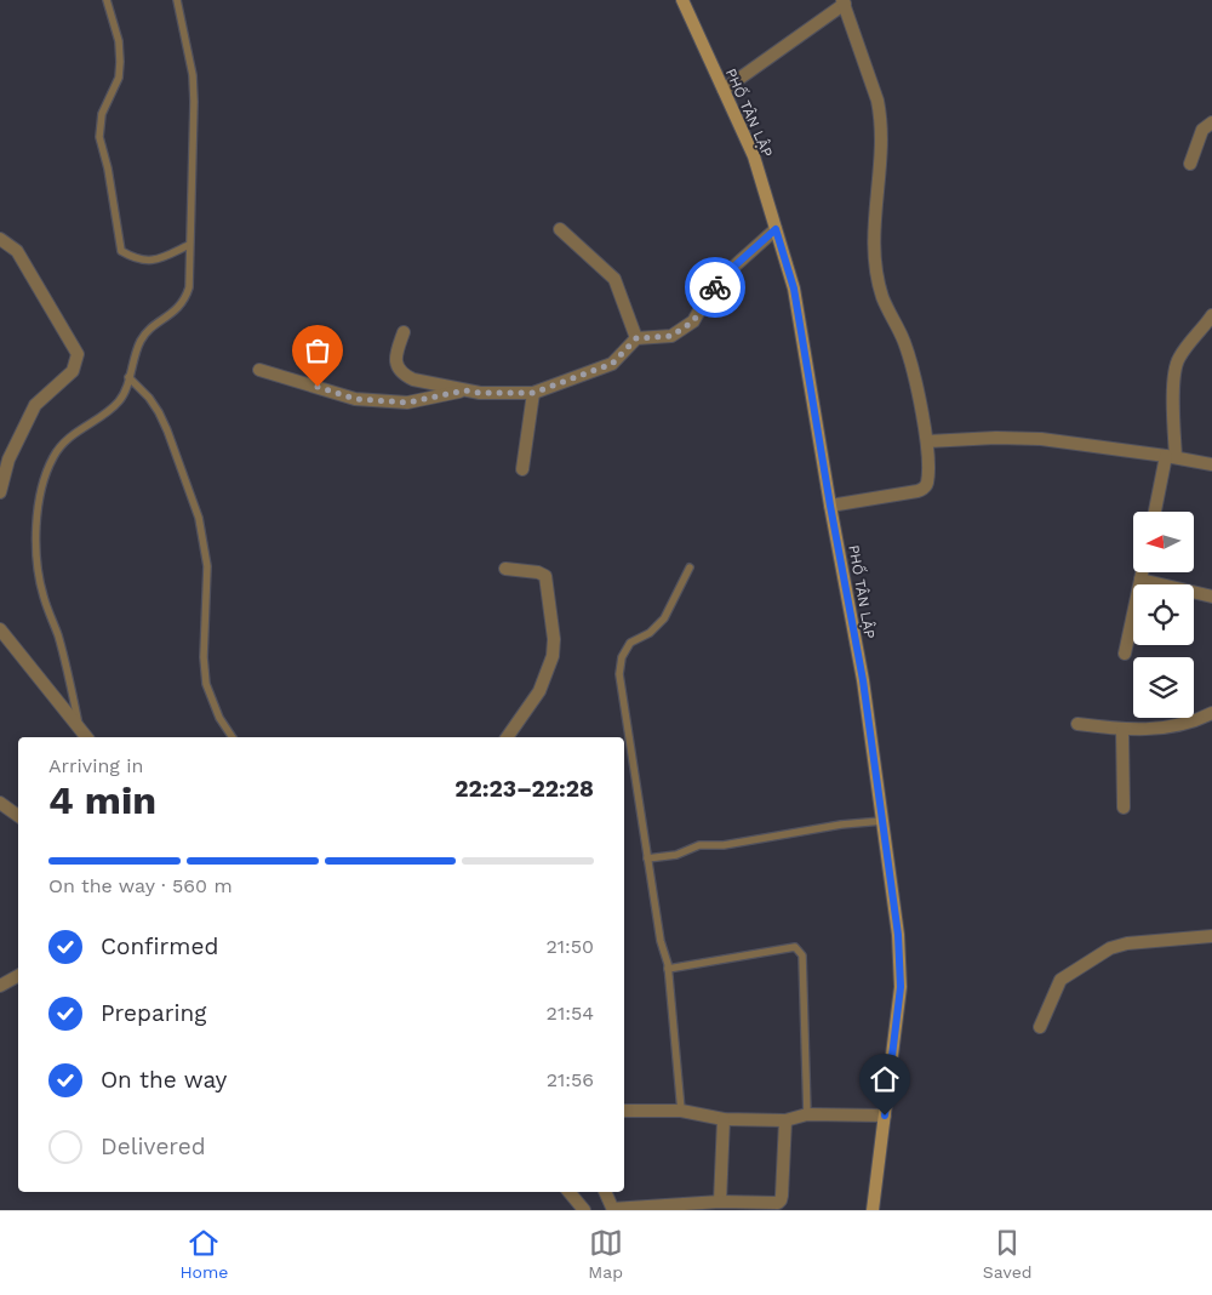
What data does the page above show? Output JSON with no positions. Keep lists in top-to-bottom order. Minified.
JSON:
{"streets":{"main road":["PHỐ TÂN LẬP"]},"north":"left","page":{"heading":["4 min","Arriving in","22:23–22:28"],"bar":"On the way · 560 m","list":[["Confirmed","21:50"],["Preparing","21:54"],["On the way","21:56"],"Delivered"],"tabs":["Home","Map","Saved"]}}
